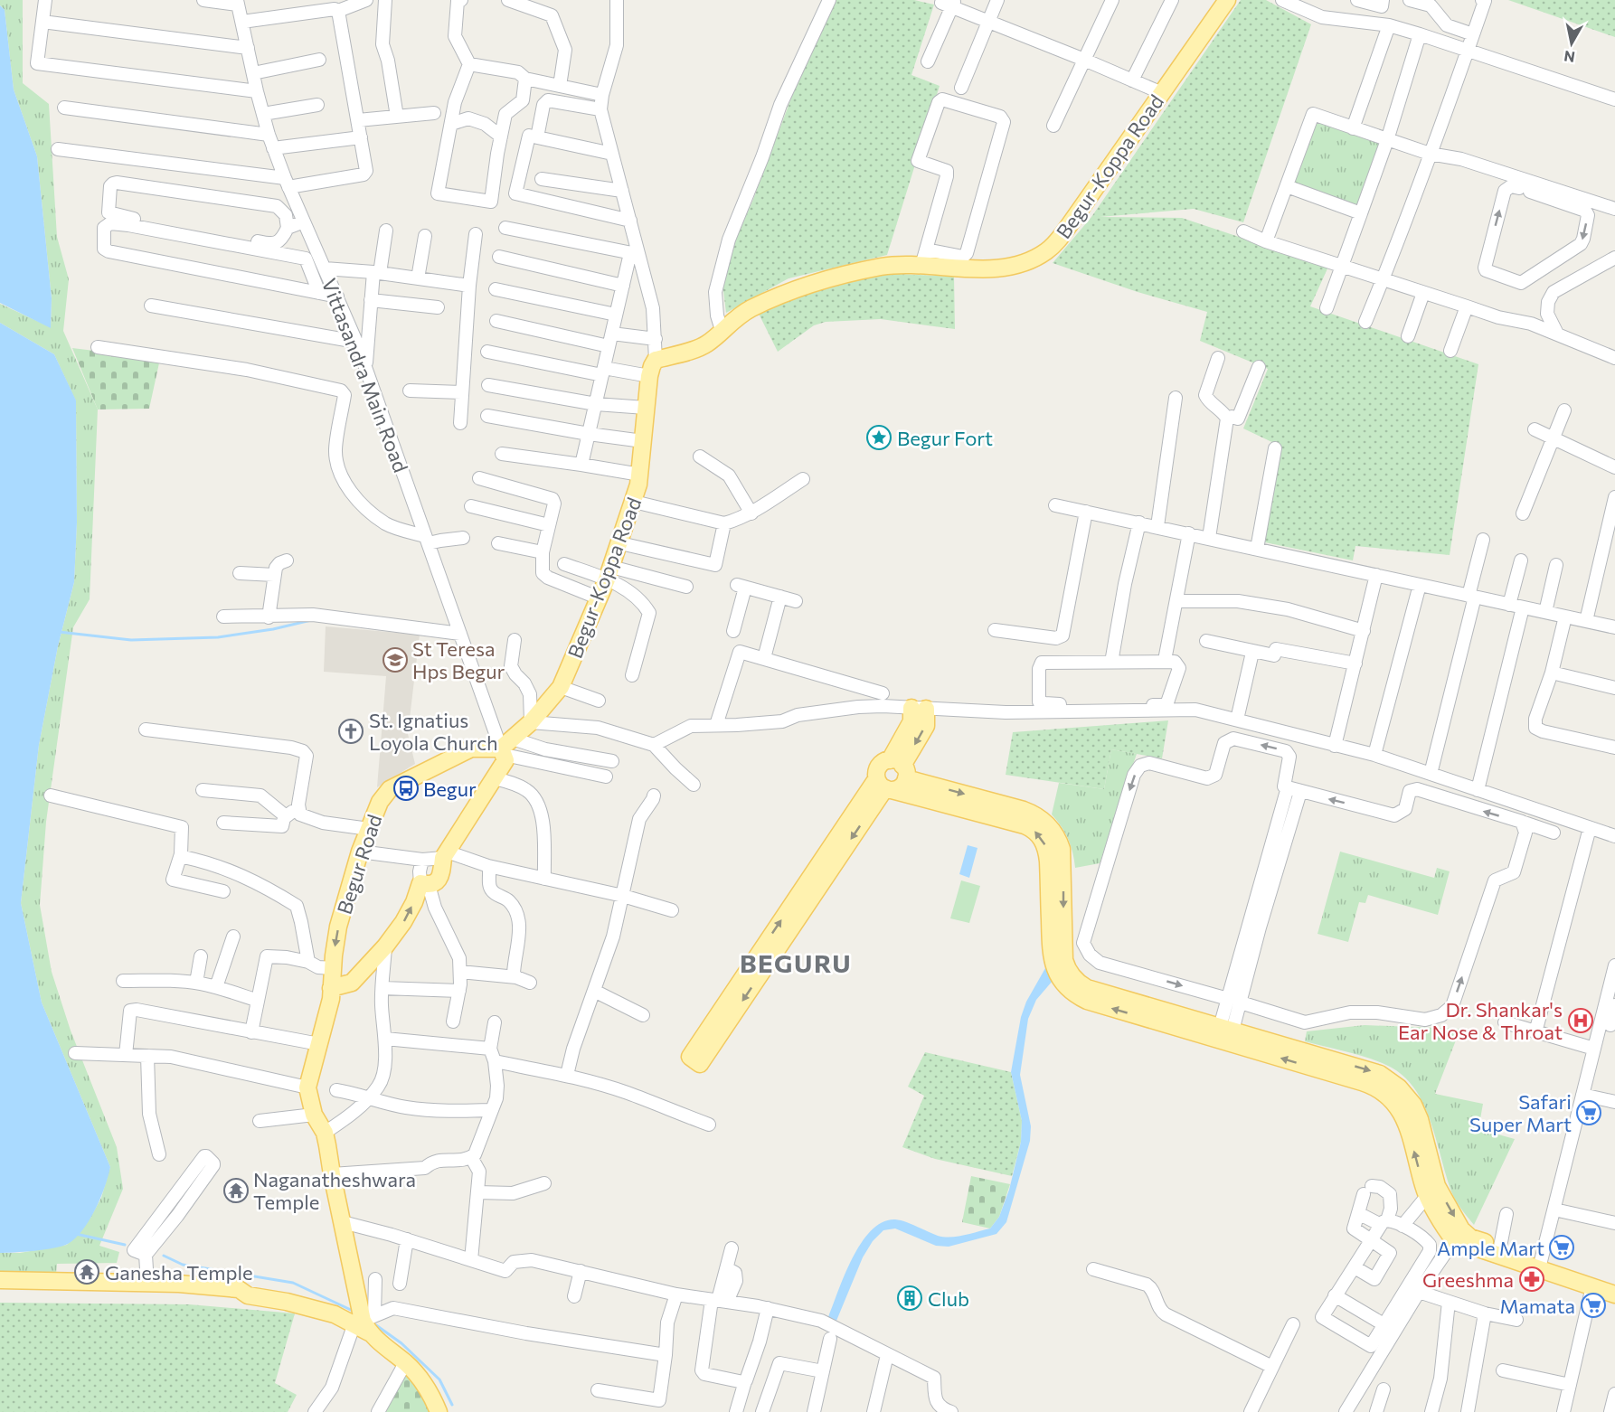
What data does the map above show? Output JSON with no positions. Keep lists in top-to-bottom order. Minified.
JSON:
{"streets":{"main road":["Begur-Koppa Road","Begur Road"],"street":["Vittasandra Main Road"]},"crossings":[["Begur-Koppa Road","Vittasandra Main Road"],["Begur-Koppa Road","Begur Road"],["Vittasandra Main Road","Begur Road"]],"districts":["BEGURU"],"places":{"place":["Begur Fort"],"school or university":["St Teresa Hps Begur"],"church":["St. Ignatius Loyola Church"],"bus stop":["Begur"],"hospital":["Dr. Shankar's Ear Nose & Throat"],"supermarket":["Safari Super Mart","Ample Mart","Mamata"],"temple":["Naganatheshwara Temple","Ganesha Temple"],"pharmacy":["Greeshma"],"building":["Club"]},"north":"bottom"}
